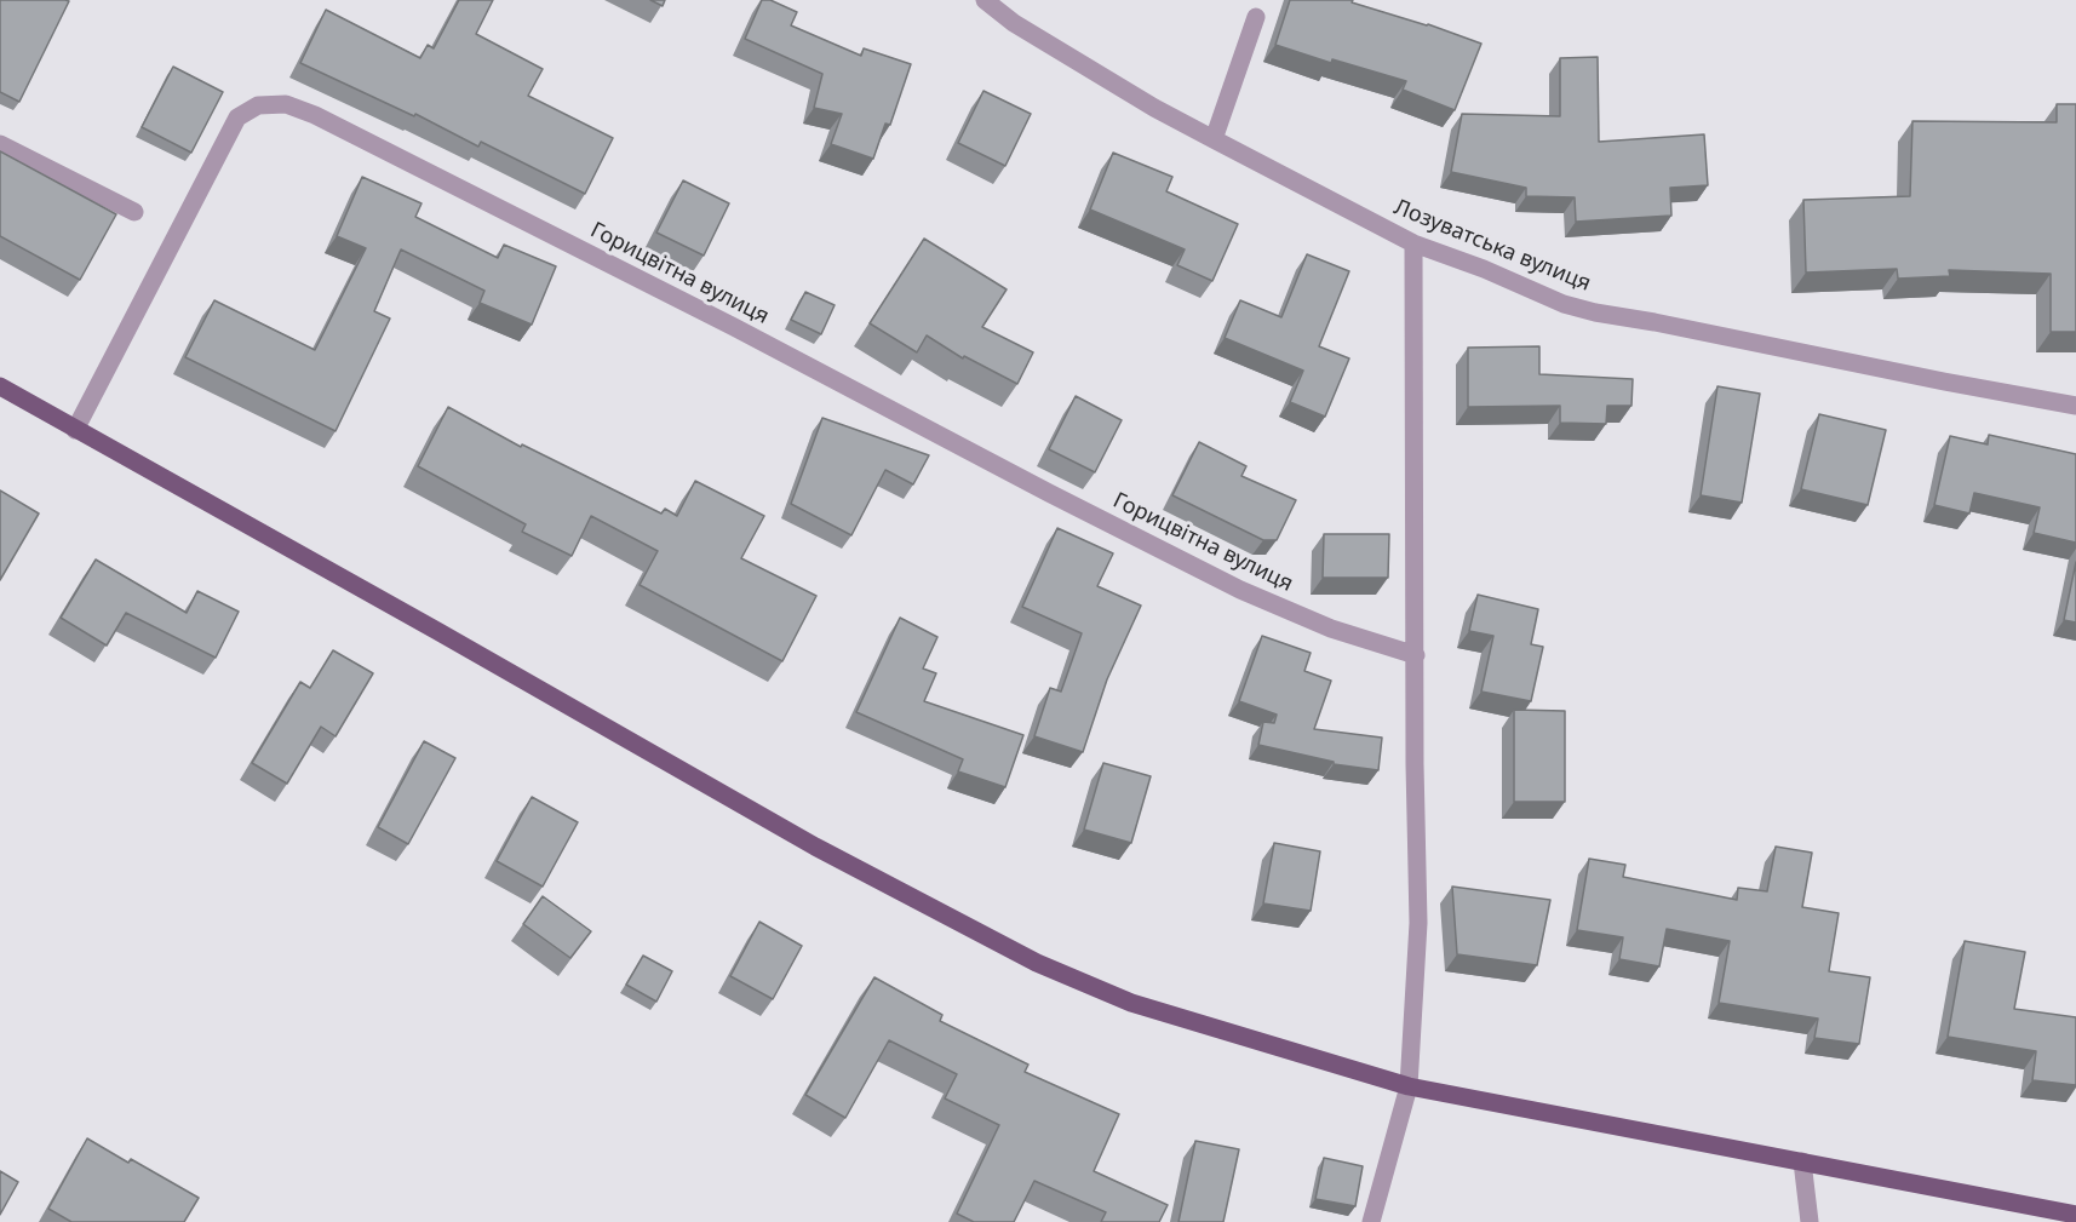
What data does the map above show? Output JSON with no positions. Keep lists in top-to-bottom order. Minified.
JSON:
{"streets":{"street":["Лозуватська вулиця","Горицвітна вулиця"]}}
